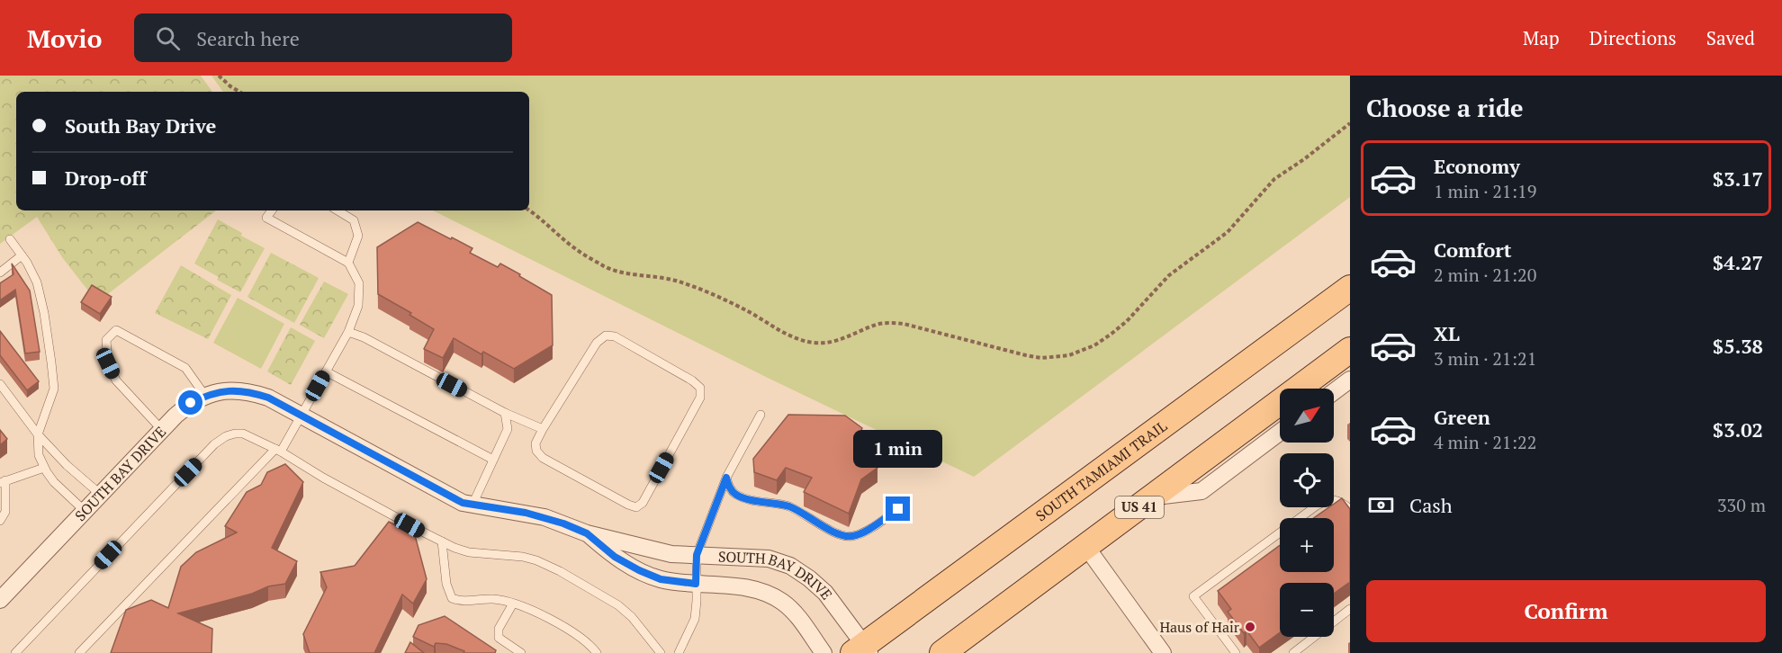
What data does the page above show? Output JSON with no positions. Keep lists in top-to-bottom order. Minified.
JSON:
{"streets":{"main road":["SOUTH TAMIAMI TRAIL","US 41"],"street":["SOUTH BAY DRIVE"]},"crossings":[["SOUTH TAMIAMI TRAIL","SOUTH BAY DRIVE"]],"places":["Haus of Hair"],"north":"top right","page":{"header":"Movio","search":"Search here","nav":["Map","Directions","Saved"],"heading":"Choose a ride","banner":["South Bay Drive","Drop-off"],"list":[{"name":"Economy","note":"1 min · 21:19","value":"$3.17"},{"name":"Comfort","note":"2 min · 21:20","value":"$4.27"},{"name":"XL","note":"3 min · 21:21","value":"$5.38"},{"name":"Green","note":"4 min · 21:22","value":"$3.02"}],"map_buttons":["+","−"],"bubble":"1 min","pay":["Cash","330 m"],"buttons":"Confirm"}}
